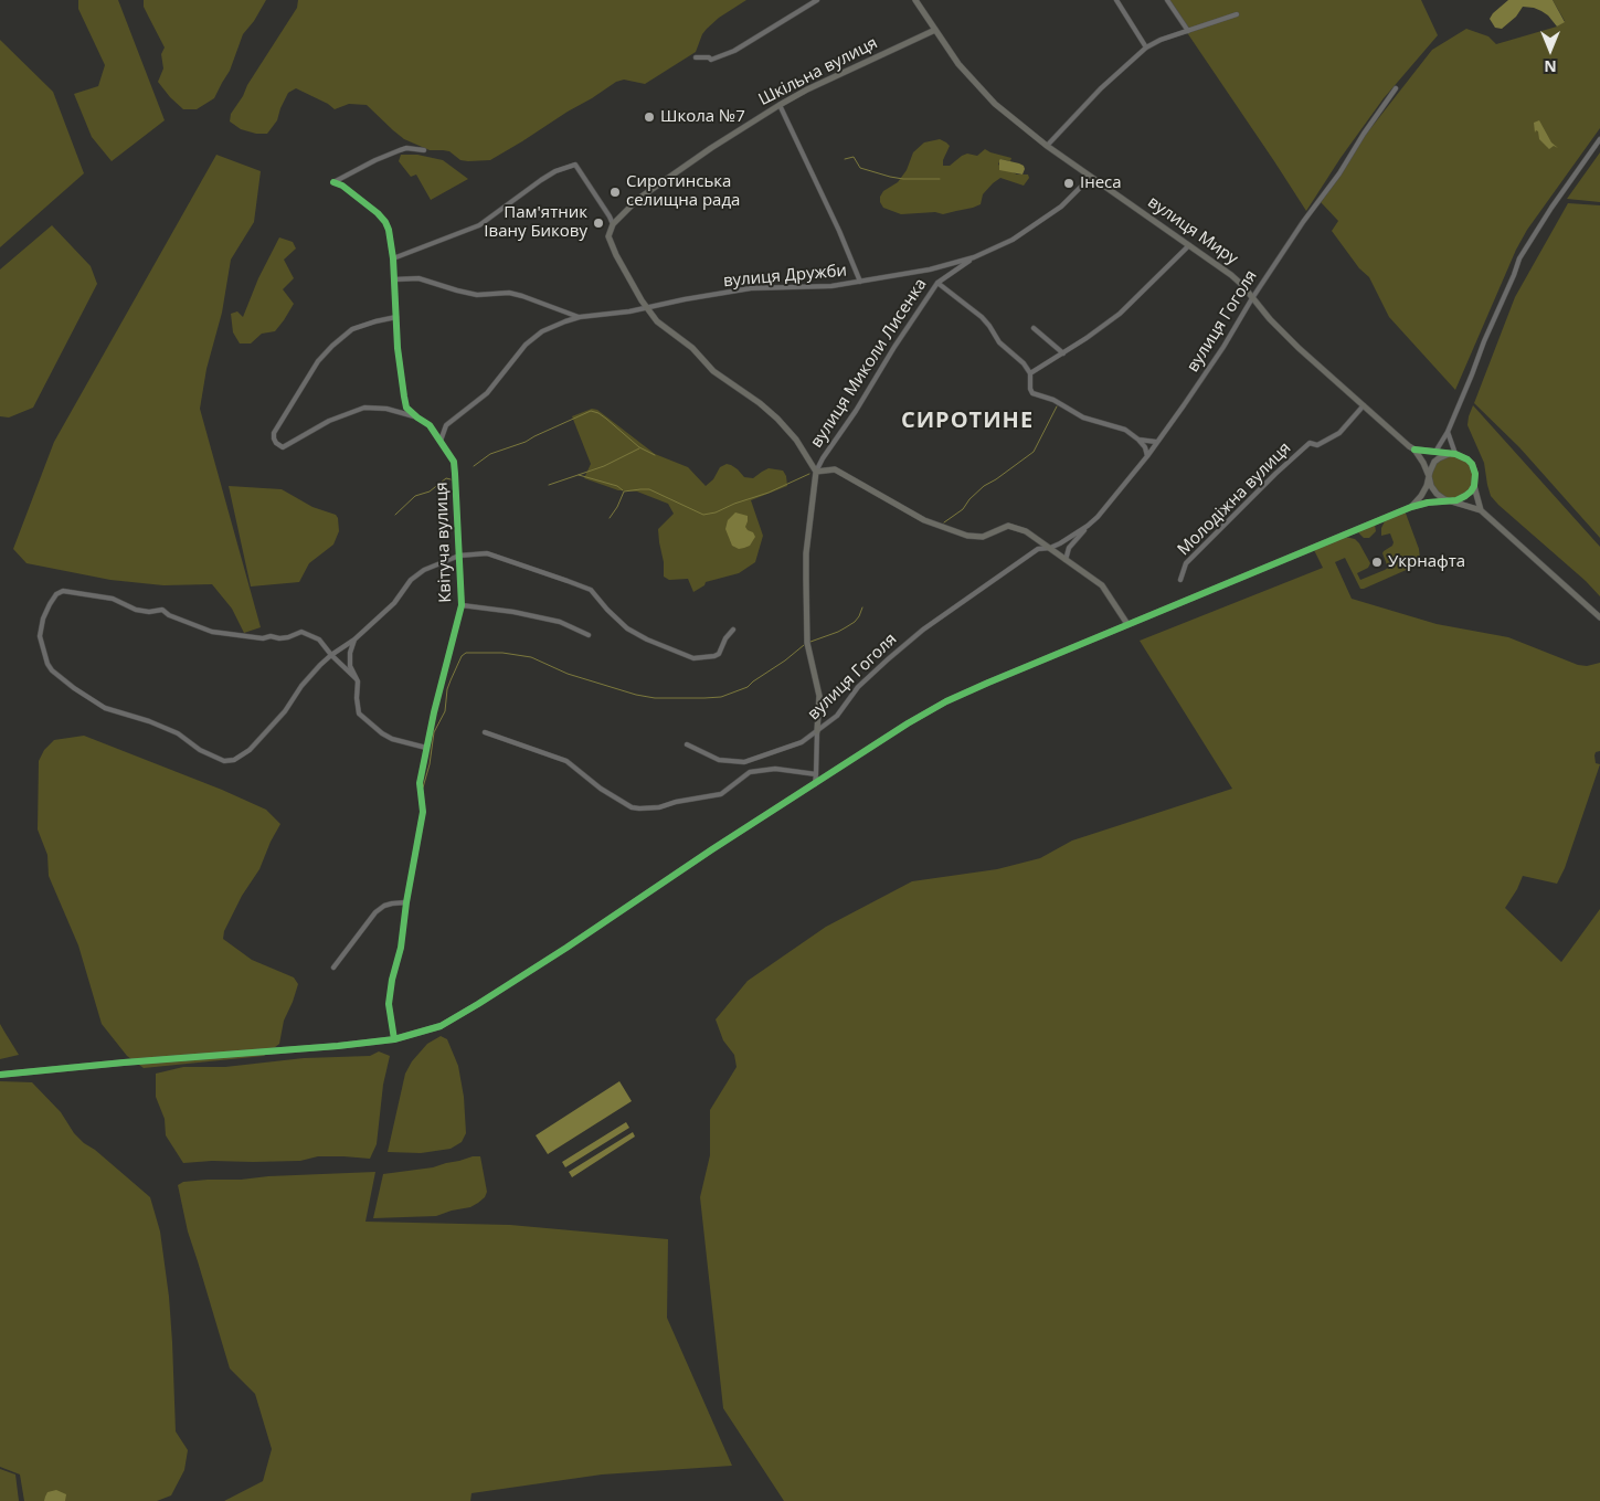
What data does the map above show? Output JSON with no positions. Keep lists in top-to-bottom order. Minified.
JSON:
{"streets":{"street":["Шкільна вулиця","вулиця Миру","вулиця Дружби","вулиця Гоголя","вулиця Миколи Лисенка","Молодіжна вулиця","Квітуча вулиця"]},"crossings":[["Шкільна вулиця","вулиця Миру"],["вулиця Миру","вулиця Дружби"],["вулиця Миру","вулиця Гоголя"],["вулиця Миру","Молодіжна вулиця"],["вулиця Дружби","вулиця Миколи Лисенка"],["вулиця Дружби","Квітуча вулиця"],["вулиця Гоголя","вулиця Миколи Лисенка"]],"districts":["СИРОТИНЕ"],"places":["Школа №7","Інеса","Сиротинська селищна рада","Пам'ятник Івану Бикову","Укрнафта"],"north":"bottom"}
